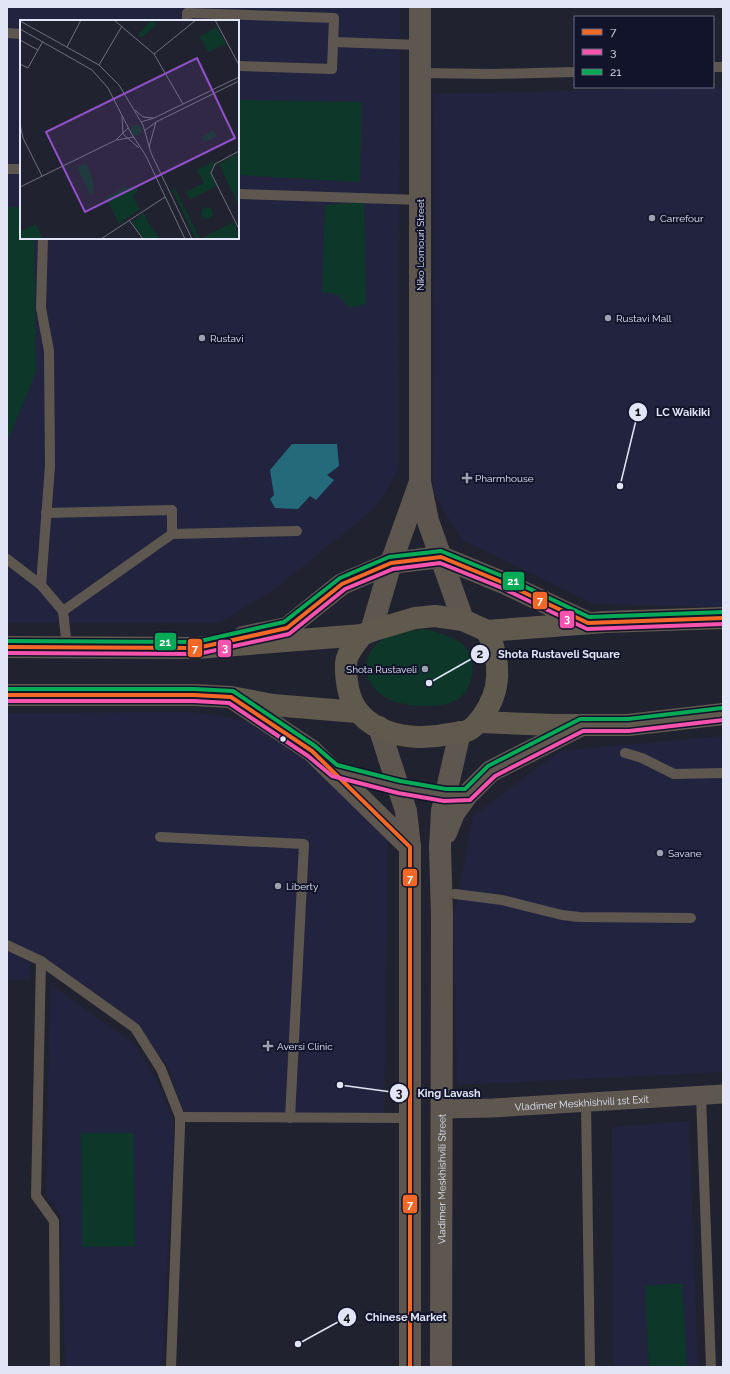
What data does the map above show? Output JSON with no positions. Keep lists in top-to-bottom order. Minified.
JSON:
{"streets":{"street":["Niko Lomouri Street","Vladimer Meskhishvili 1st Exit","Vladimer Meskhishvili Street"]},"crossings":[["Niko Lomouri Street","Vladimer Meskhishvili Street"],["Vladimer Meskhishvili 1st Exit","Vladimer Meskhishvili Street"]],"places":{"other":["Carrefour","Rustavi Mall","Rustavi","LC Waikiki","Shota Rustaveli","Shota Rustaveli Square","Savane","Liberty","King Lavash","Chinese Market"],"health":["Pharmhouse","Aversi Clinic"]},"lines":["transit line 21","transit line 7","transit line 3"],"legend":["7","3","21"]}
